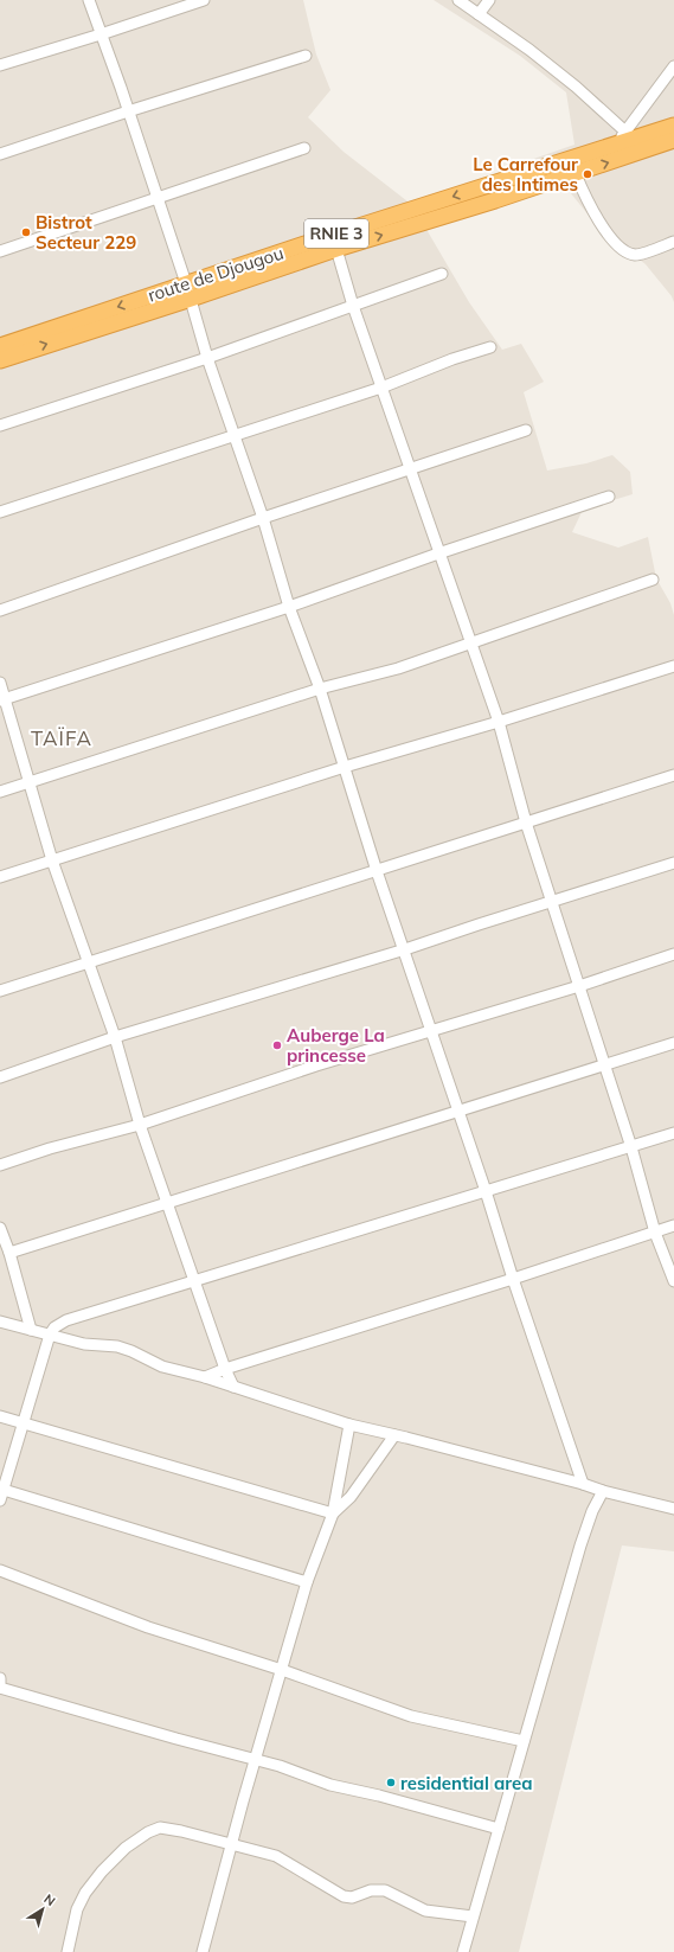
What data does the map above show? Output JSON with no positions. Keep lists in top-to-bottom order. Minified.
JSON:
{"streets":{"highway":["RNIE 3","route de Djougou"]},"districts":["TAÏFA"],"places":["Le Carrefour des Intimes","Bistrot Secteur 229","Auberge La princesse","residential area"],"north":"top right"}
